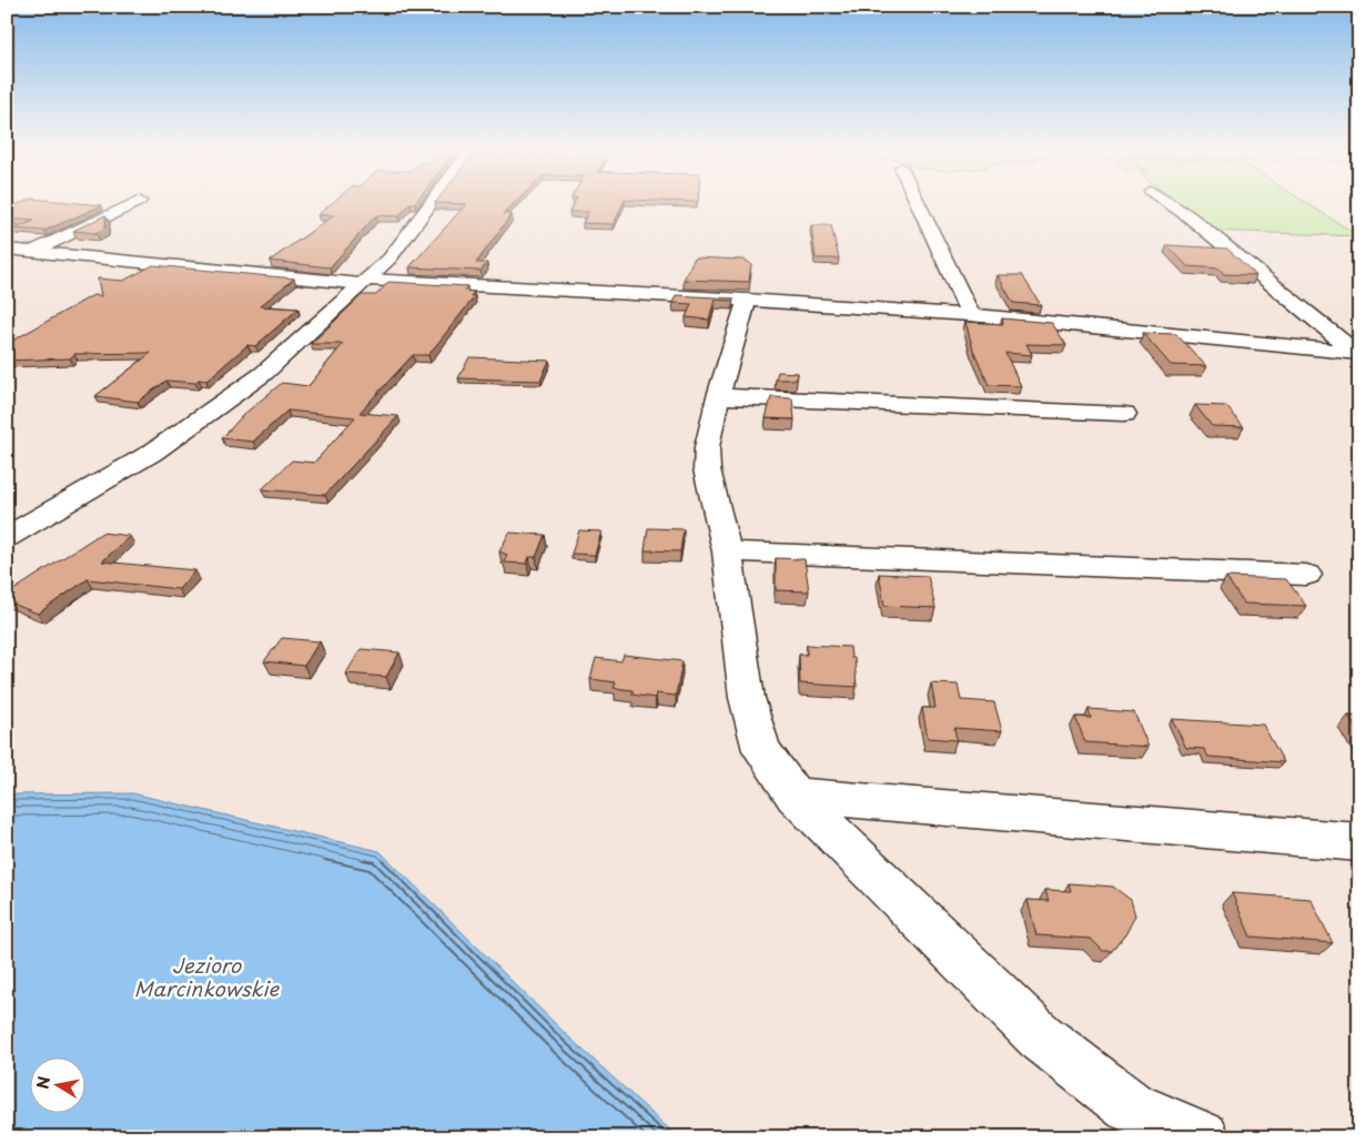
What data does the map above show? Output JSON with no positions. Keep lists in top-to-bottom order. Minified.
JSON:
{"water":["Jezioro Marcinkowskie"],"north":"left"}
